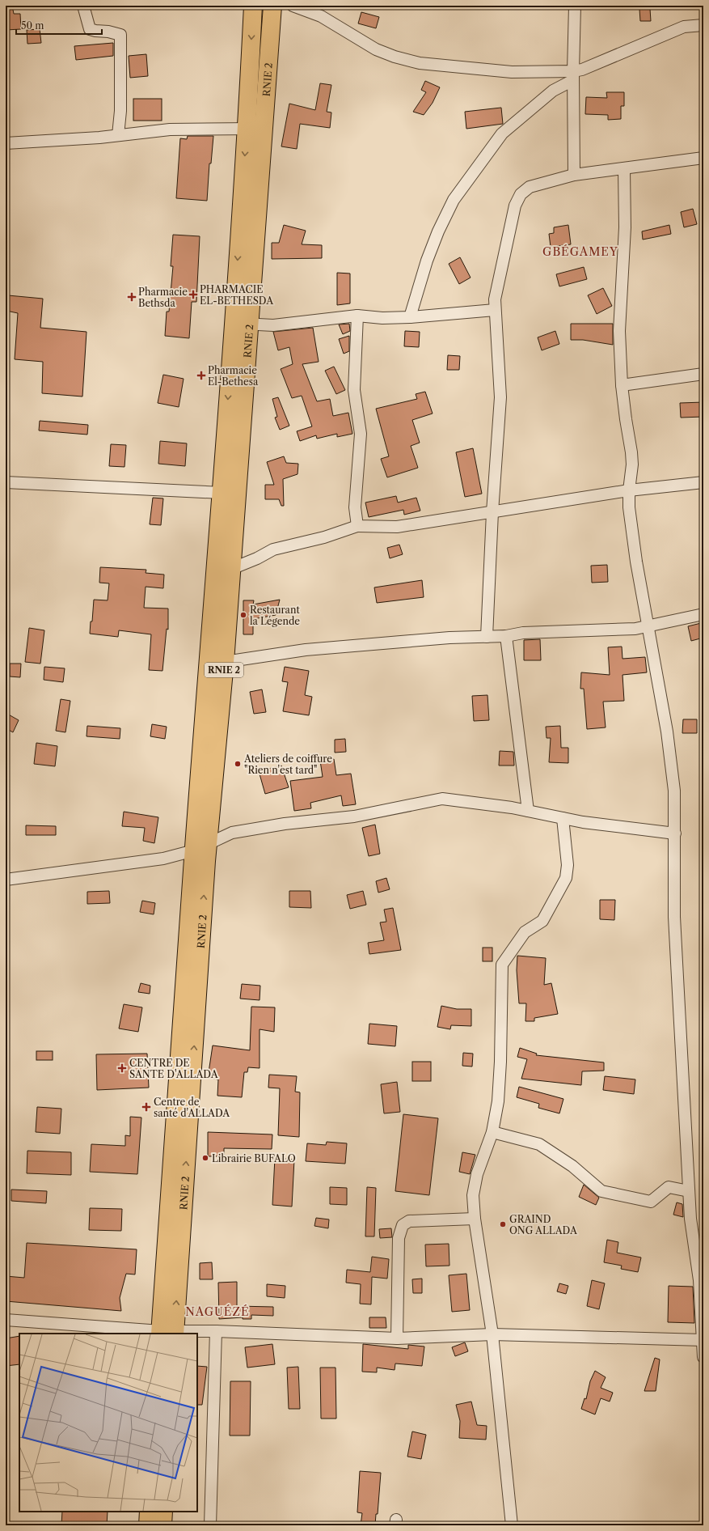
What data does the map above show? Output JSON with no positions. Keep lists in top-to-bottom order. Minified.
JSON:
{"streets":{"highway":["RNIE 2"]},"districts":["GBÉGAMEY","NAGUÉZÉ"],"places":{"health":["PHARMACIE EL-BETHESDA","Pharmacie Bethsda","Pharmacie El-Bethesa","CENTRE DE SANTE D'ALLADA","Centre de santé d'ALLADA"],"other":["Restaurant la Légende","Ateliers de coiffure \"Rien n'est tard\"","Librairie BUFALO","GRAIND ONG ALLADA"]},"scale_bar":"50 m"}
